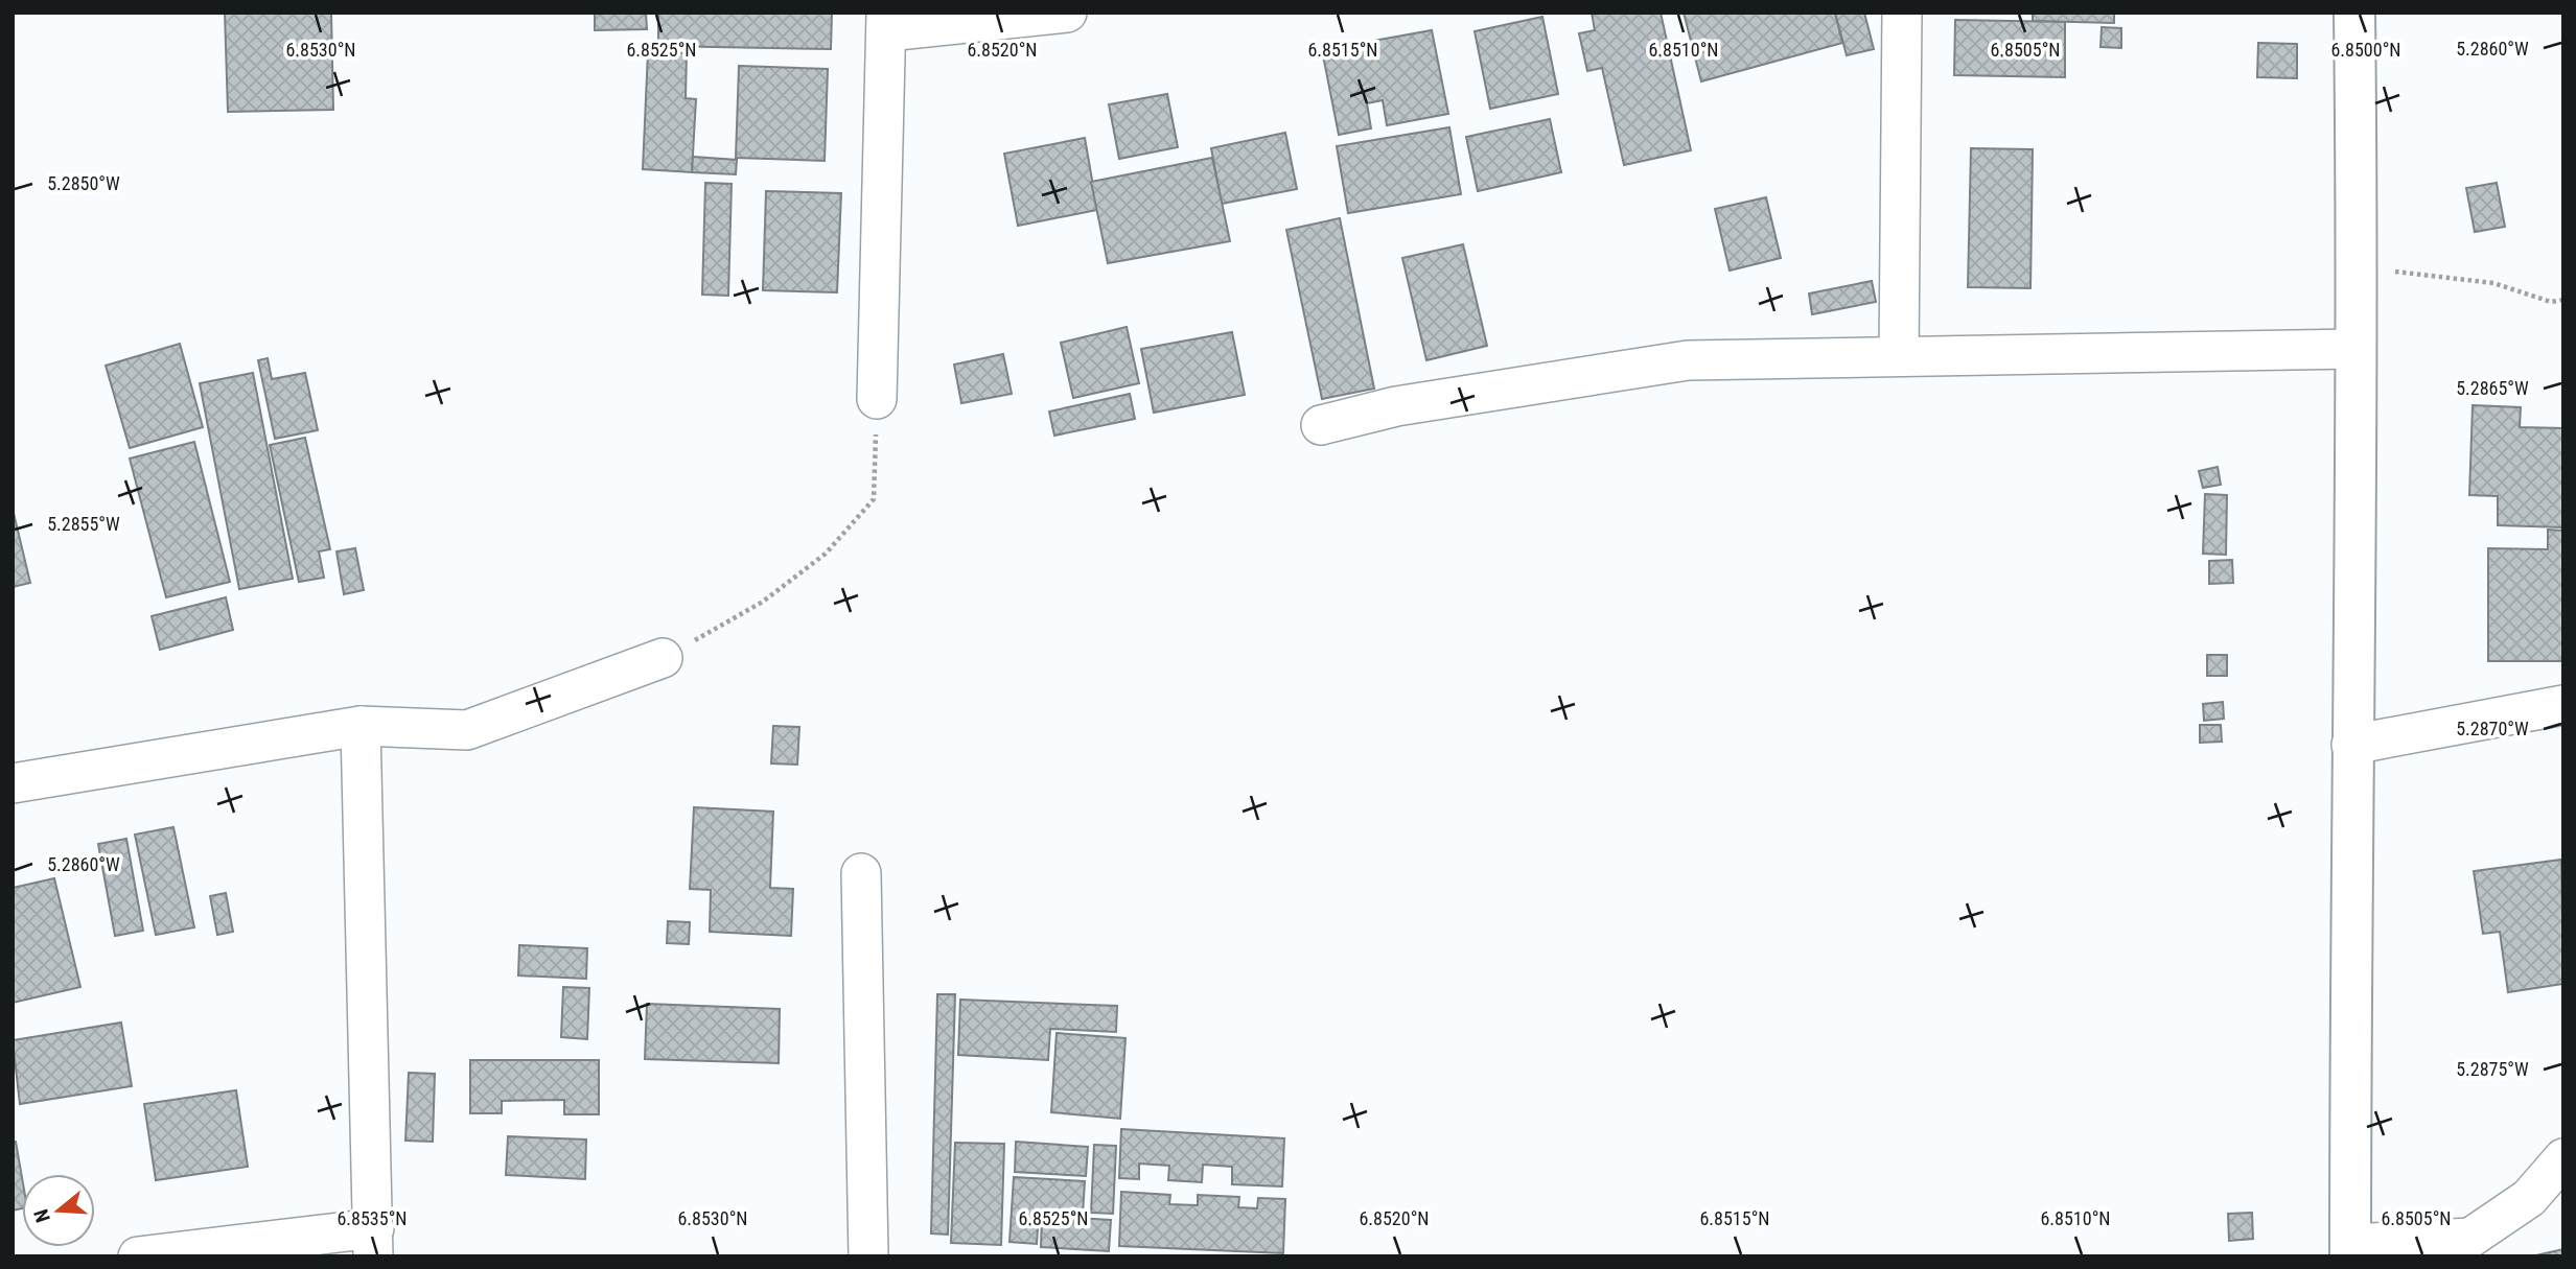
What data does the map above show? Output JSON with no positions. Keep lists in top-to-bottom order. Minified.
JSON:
{"north":"left","coordinates":["5.2860°W","6.8530°N","6.8525°N","6.8520°N","6.8515°N","6.8510°N","6.8505°N","6.8500°N","5.2850°W","5.2865°W","5.2855°W","5.2870°W","5.2875°W","6.8535°N"]}
